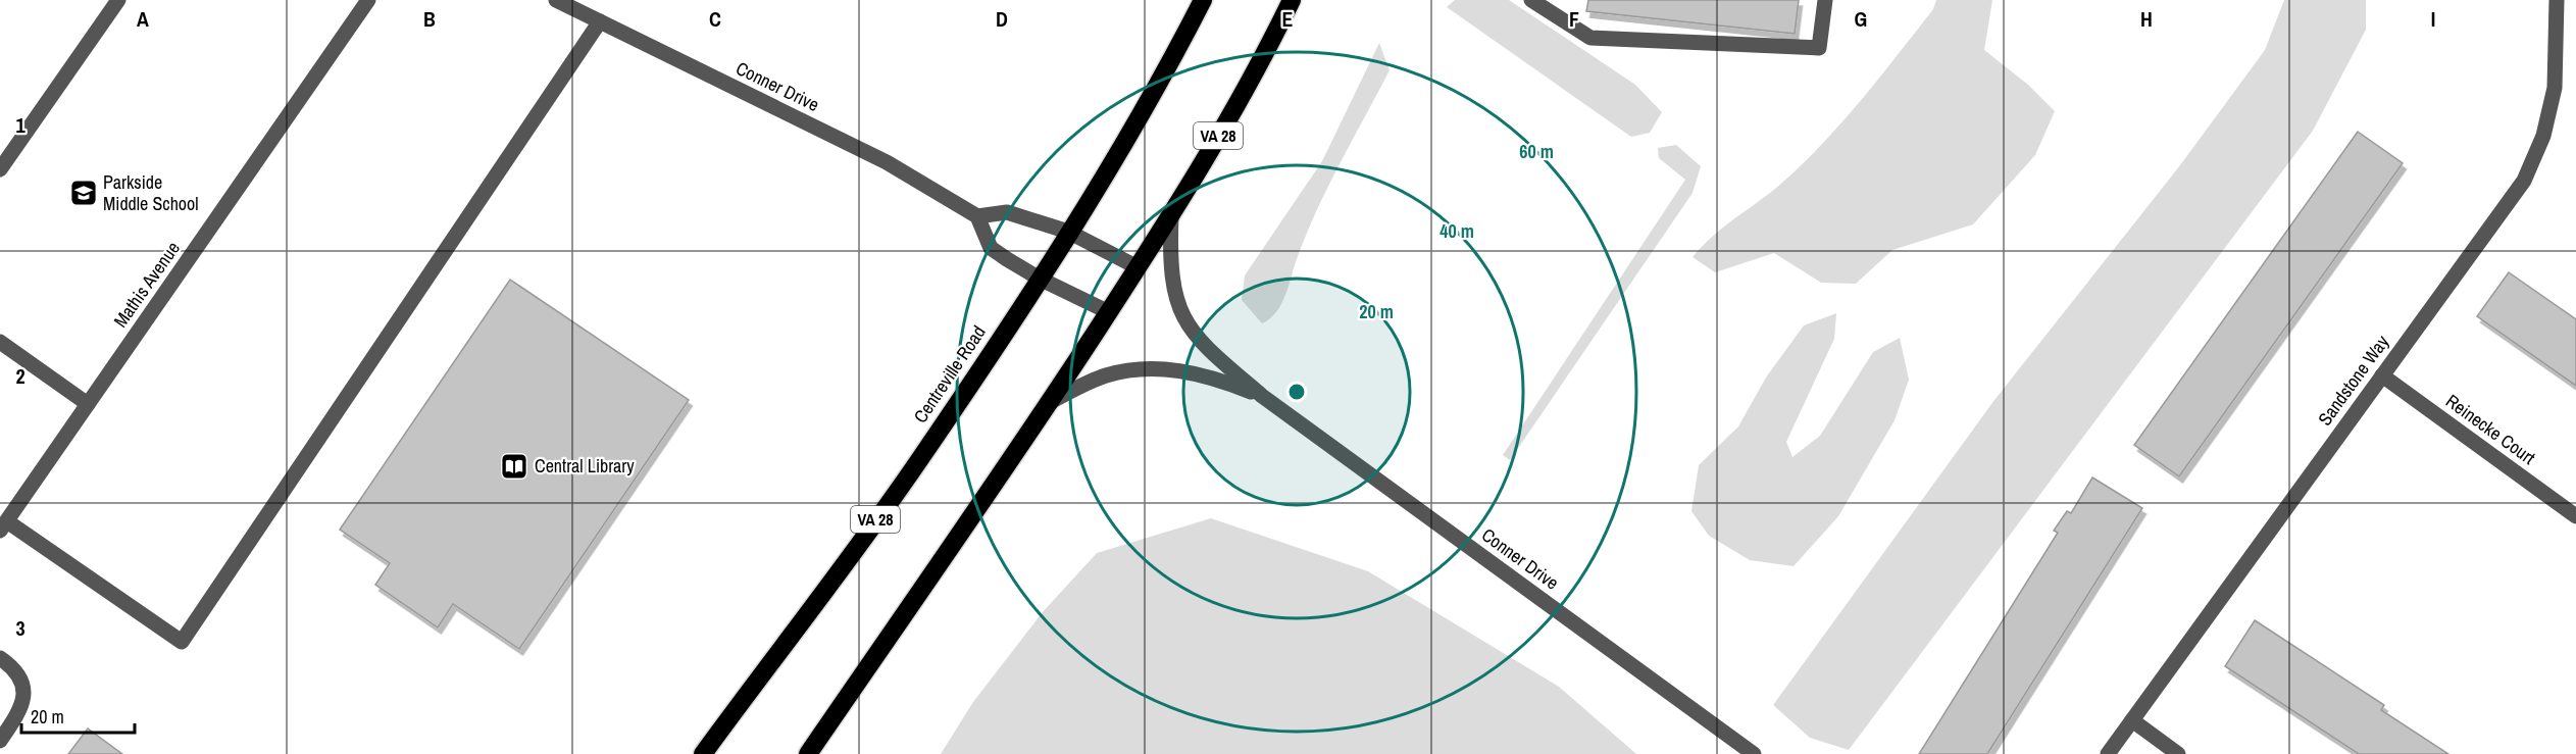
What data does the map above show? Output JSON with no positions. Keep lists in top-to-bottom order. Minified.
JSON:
{"streets":{"highway":["VA 28","Centreville Road"],"street":["Conner Drive","Mathis Avenue","Sandstone Way","Reinecke Court"]},"crossings":[["Conner Drive","VA 28"],["Sandstone Way","Reinecke Court"]],"places":{"school or university":["Parkside Middle School"],"library":["Central Library"]},"scale_bar":"20 m","grid":{"columns":["A","B","C","D","E","F","G","H","I"],"rows":["1","2","3"]},"rings":["60 m","40 m","20 m"]}
